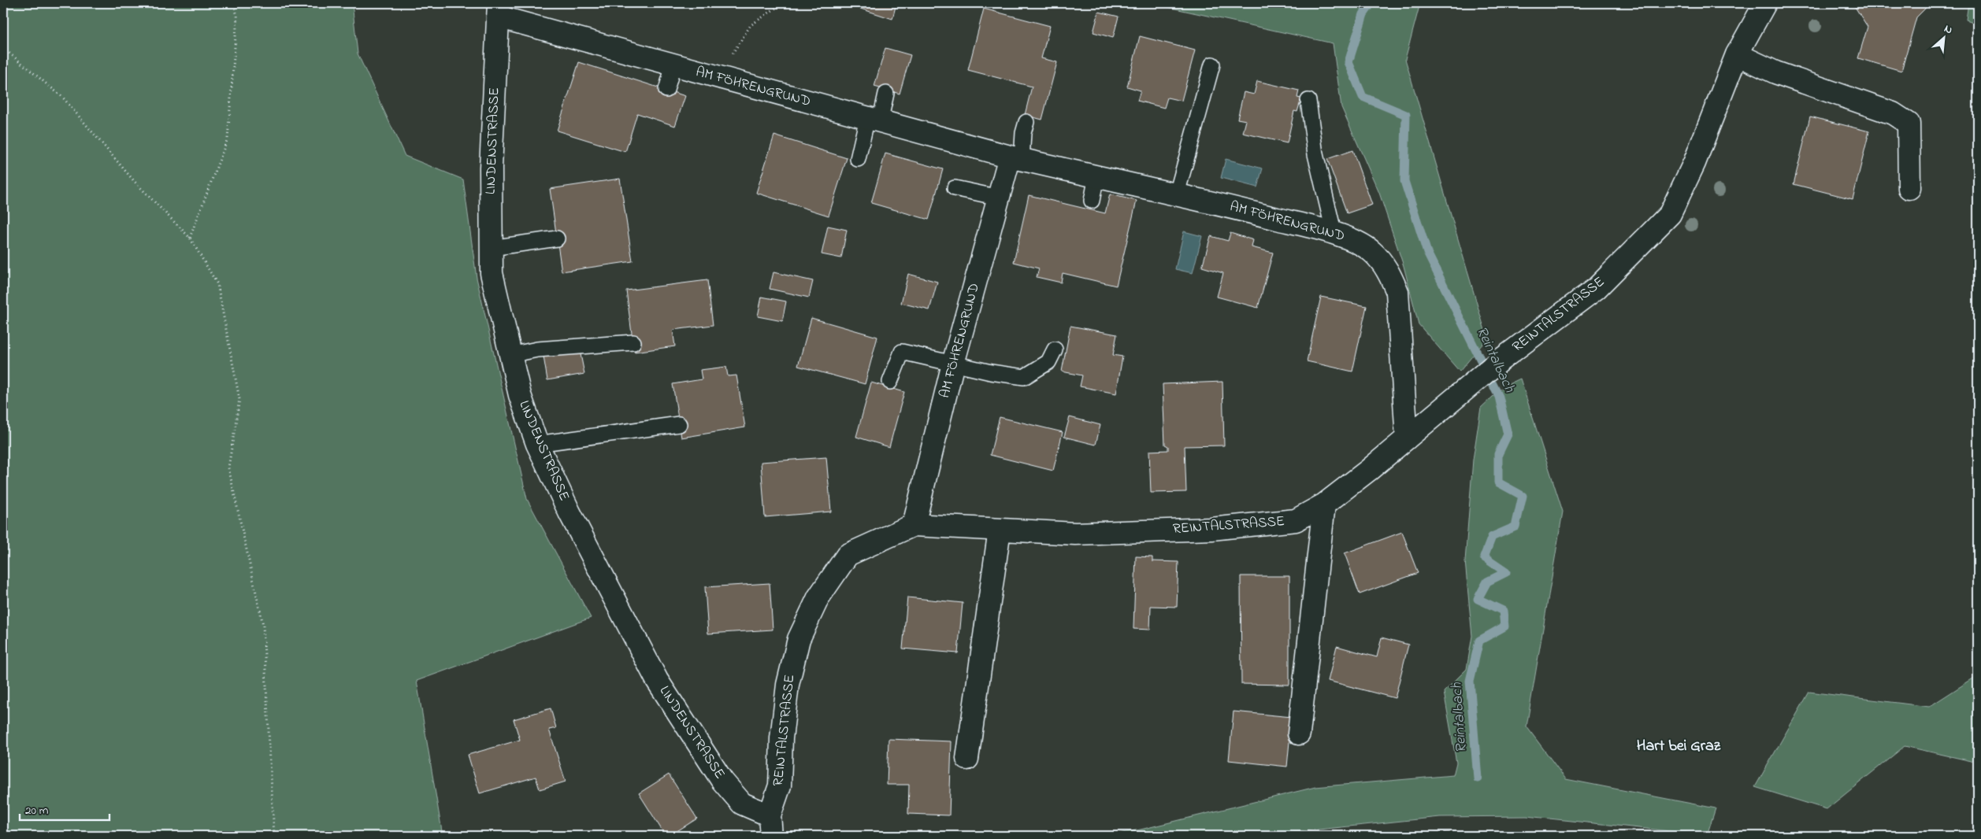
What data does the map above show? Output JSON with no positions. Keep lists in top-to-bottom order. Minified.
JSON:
{"streets":{"street":["AM FÖHRENGRUND","LINDENSTRASSE","REINTALSTRASSE"]},"crossings":[["AM FÖHRENGRUND","LINDENSTRASSE"],["AM FÖHRENGRUND","REINTALSTRASSE"],["LINDENSTRASSE","REINTALSTRASSE"]],"districts":["Hart bei Graz"],"water":["Reintalbach"],"scale_bar":"20 m","north":"top right"}
